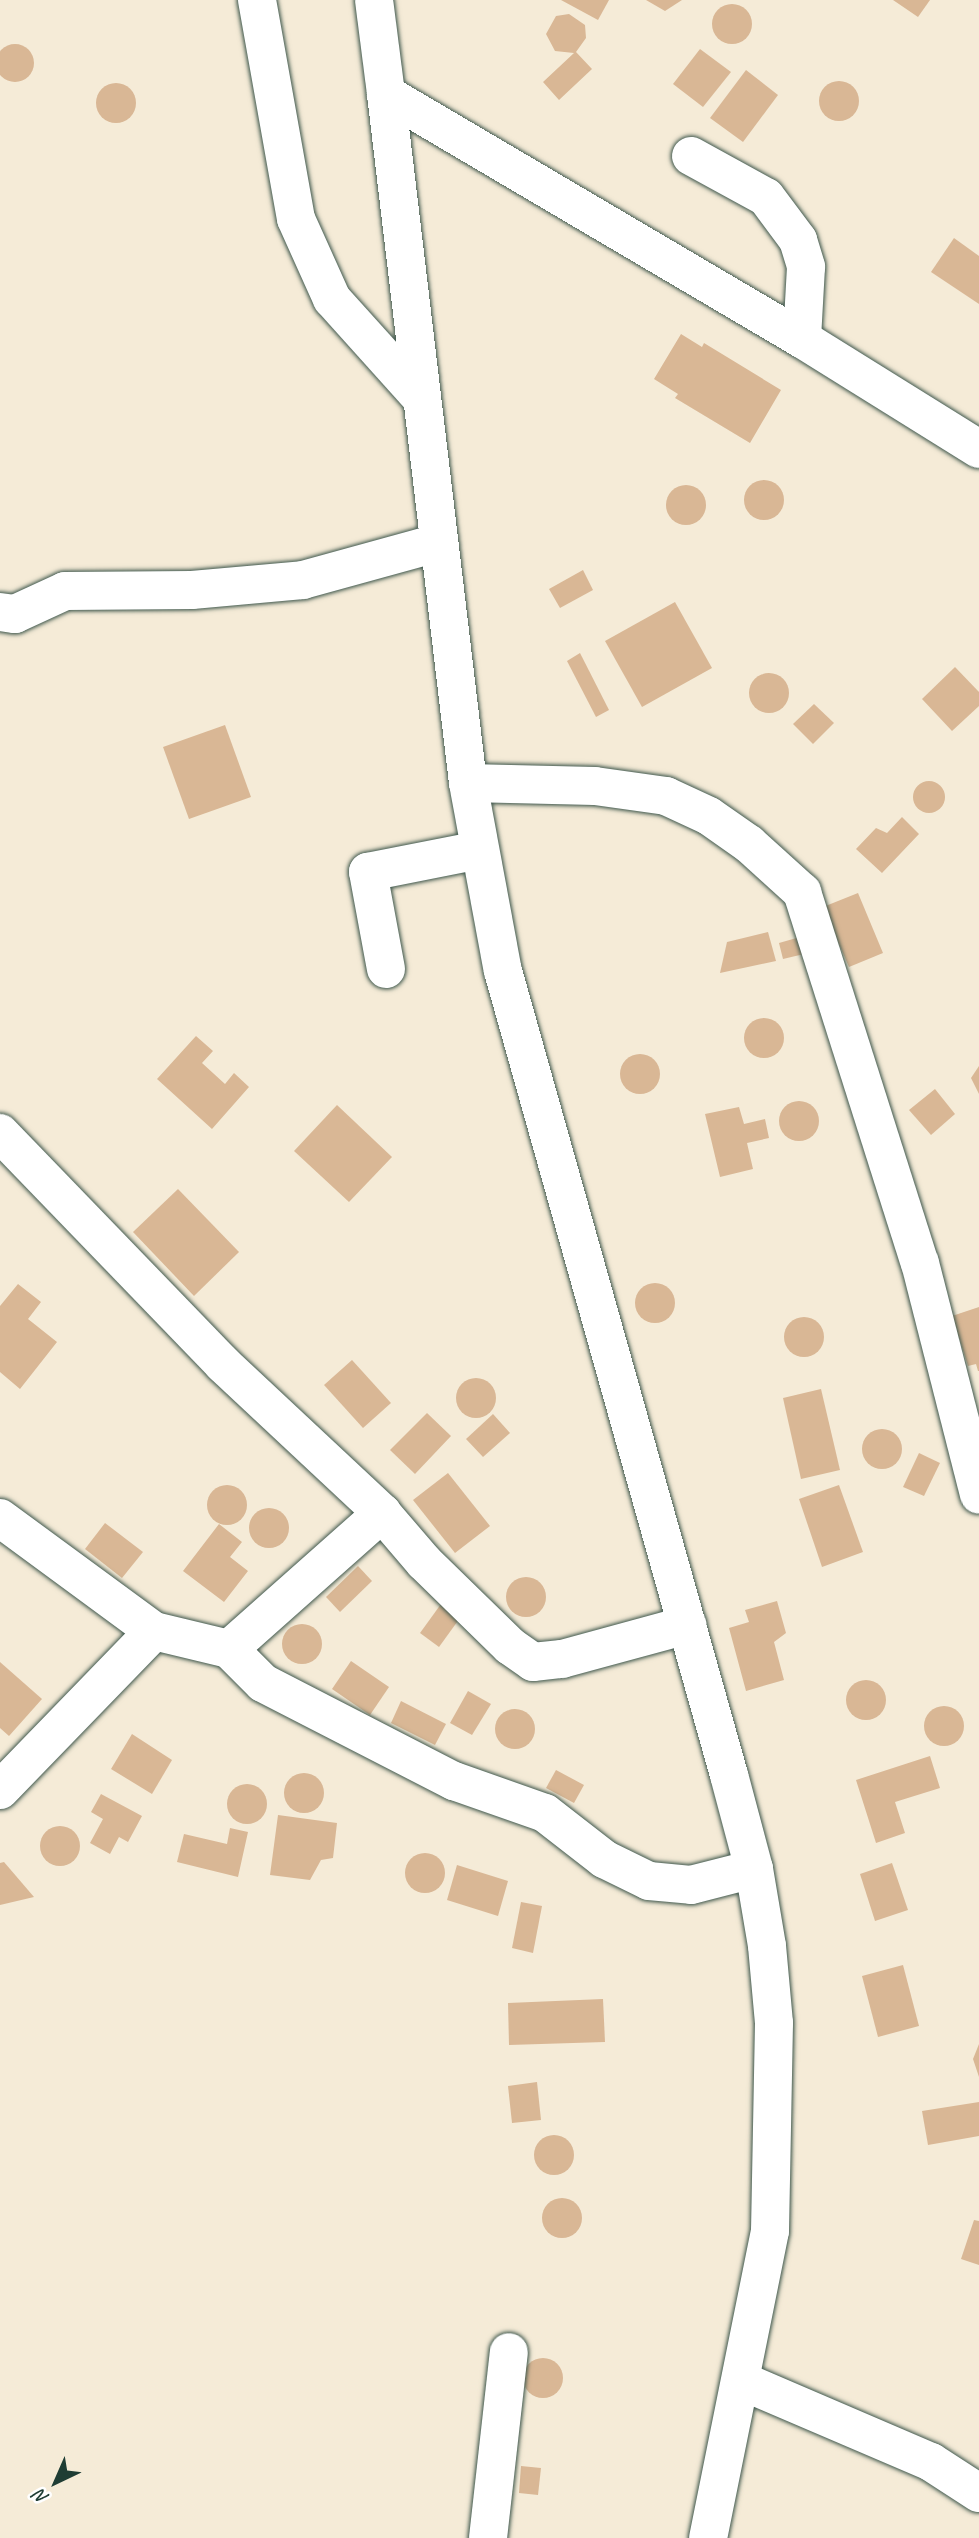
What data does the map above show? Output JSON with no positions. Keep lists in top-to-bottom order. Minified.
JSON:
{"north":"bottom left"}
